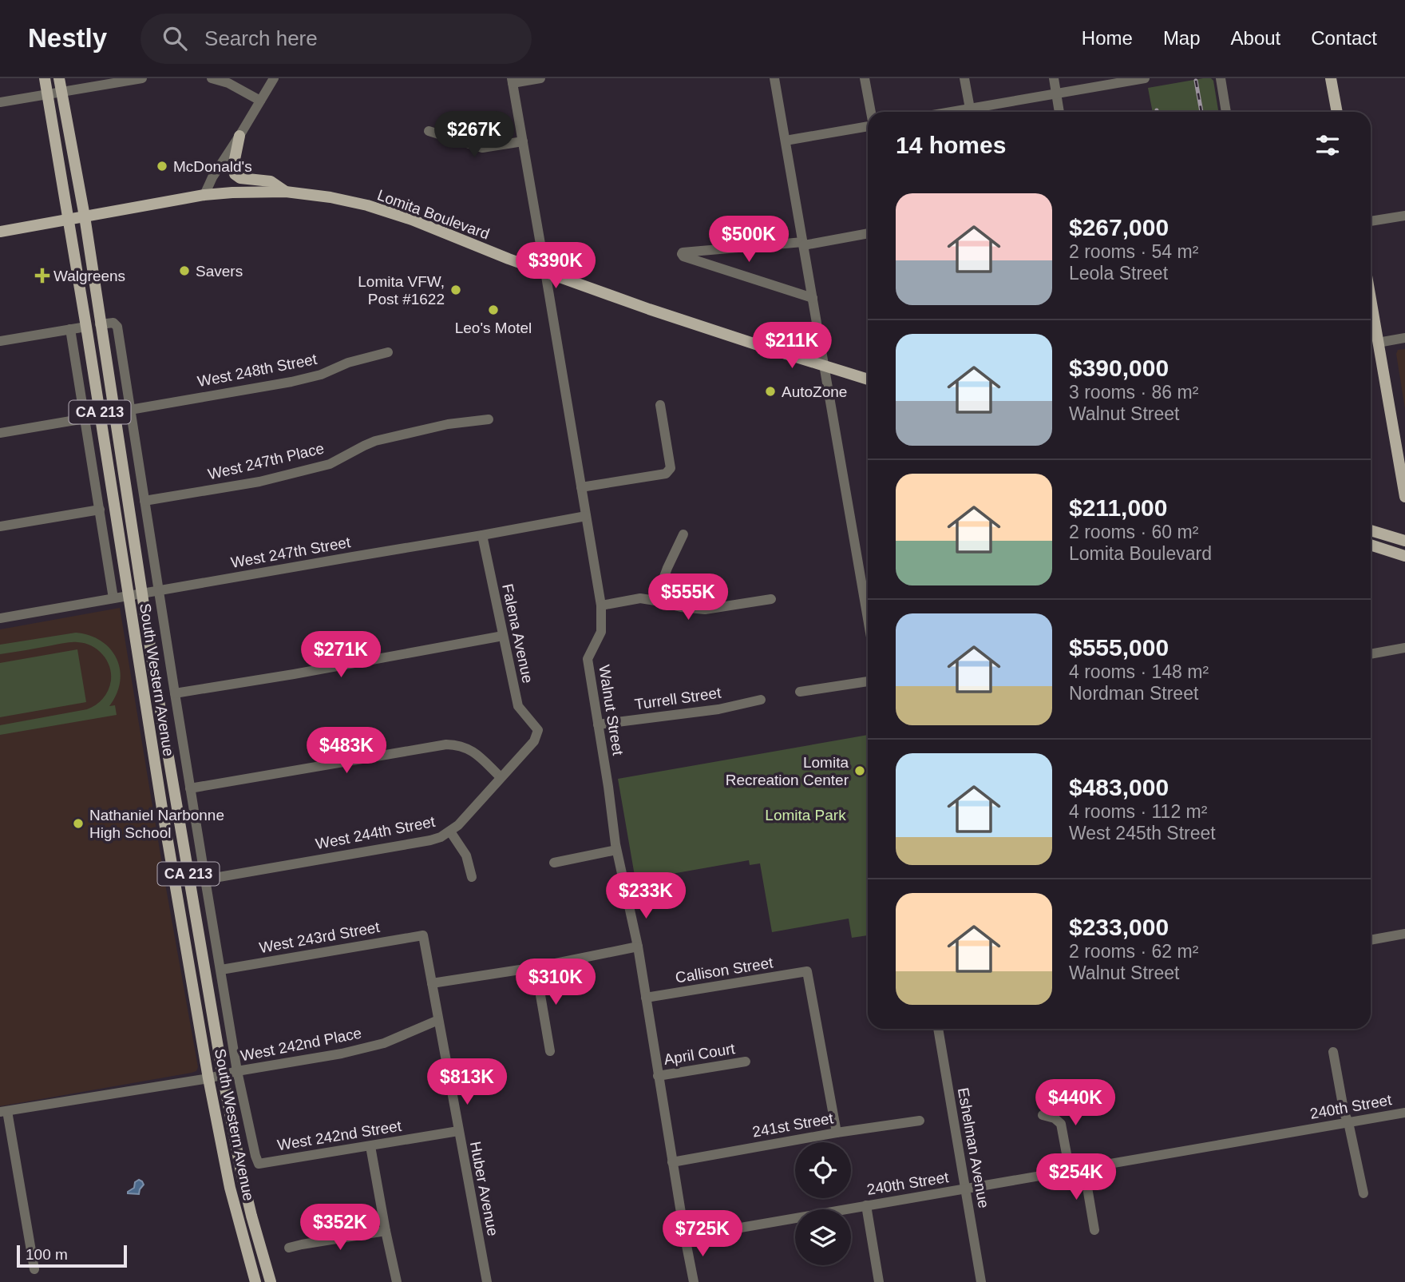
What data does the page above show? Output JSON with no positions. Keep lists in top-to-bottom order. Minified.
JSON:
{"streets":{"main road":["Lomita Boulevard","CA 213","South Western Avenue"],"street":["West 248th Street","West 247th Place","West 247th Street","Falena Avenue","Turrell Street","Walnut Street","West 244th Street","West 243rd Street","Callison Street","West 242nd Place","April Court","240th Street","241st Street","West 242nd Street","Eshelman Avenue","Huber Avenue"]},"crossings":[["Lomita Boulevard","South Western Avenue"],["Lomita Boulevard","Walnut Street"],["West 248th Street","South Western Avenue"],["West 247th Place","South Western Avenue"],["West 247th Street","Falena Avenue"],["West 247th Street","South Western Avenue"],["West 247th Street","Walnut Street"],["Falena Avenue","West 244th Street"],["South Western Avenue","West 244th Street"],["South Western Avenue","West 243rd Street"],["South Western Avenue","West 242nd Place"],["South Western Avenue","West 242nd Street"],["Turrell Street","Walnut Street"],["Walnut Street","Callison Street"],["Walnut Street","April Court"],["Walnut Street","240th Street"],["Walnut Street","241st Street"],["West 243rd Street","Huber Avenue"],["Callison Street","241st Street"],["West 242nd Place","Huber Avenue"],["240th Street","Eshelman Avenue"],["West 242nd Street","Huber Avenue"]],"parks":["Lomita Park"],"places":{"other":["McDonald's","Savers","Lomita VFW, Post #1622","Leo's Motel","AutoZone","Lomita Recreation Center","Nathaniel Narbonne High School"],"health":["Walgreens"]},"scale_bar":"100 m","page":{"header":"Nestly","search":"Search here","nav":["Home","Map","About","Contact"],"price":["$267K","$500K","$390K","$211K","$555K","$271K","$483K","$233K","$310K","$813K","$440K","$254K","$352K","$725K"],"heading":"14 homes","list":[{"name":"$267,000","note":"2 rooms · 54 m² · Leola Street"},{"name":"$390,000","note":"3 rooms · 86 m² · Walnut Street"},{"name":"$211,000","note":"2 rooms · 60 m² · Lomita Boulevard"},{"name":"$555,000","note":"4 rooms · 148 m² · Nordman Street"},{"name":"$483,000","note":"4 rooms · 112 m² · West 245th Street"},{"name":"$233,000","note":"2 rooms · 62 m² · Walnut Street"}],"scale":"100 m"}}
